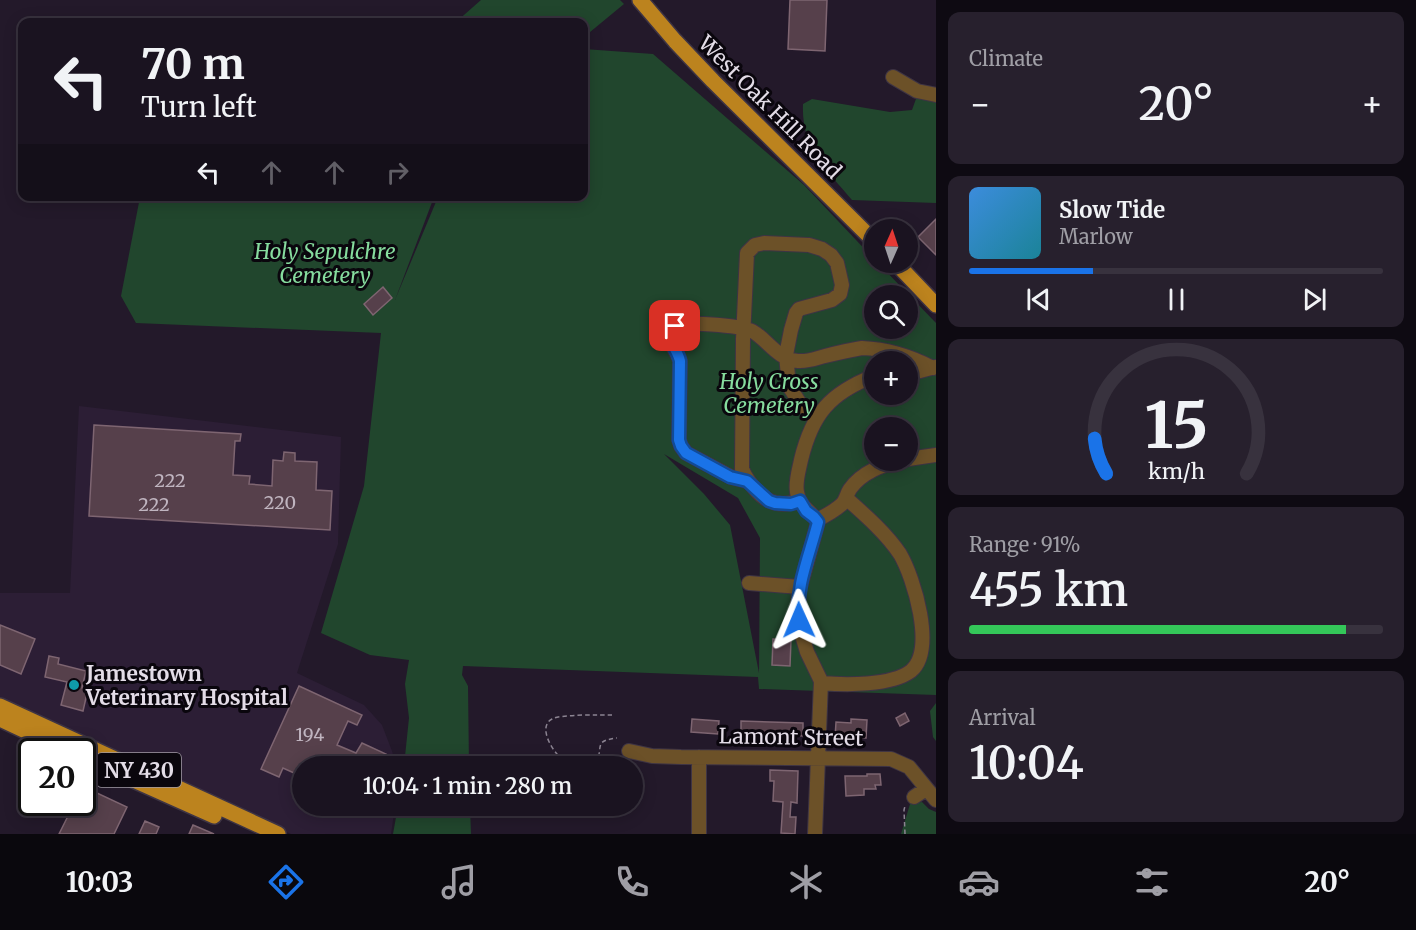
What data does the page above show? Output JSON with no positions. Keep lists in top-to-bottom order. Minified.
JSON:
{"streets":{"main road":["West Oak Hill Road","NY 430"],"street":["Lamont Street"]},"parks":["Holy Sepulchre Cemetery","Holy Cross Cemetery"],"places":["Jamestown Veterinary Hospital"],"house_numbers":["222","220","222","194"],"north":"top","page":{"tile":["Climate",["Range · 91%","455 km"],["Arrival","10:04"]],"turn":["70 m","Turn left"],"heat":["−","20°","+"],"song":["Slow Tide","Marlow"],"map_buttons":["+","−"],"limit":"20","trip":"10:04 · 1 min · 280 m","tabs":["10:03","20°"],"gauge":["15","km/h"]}}
